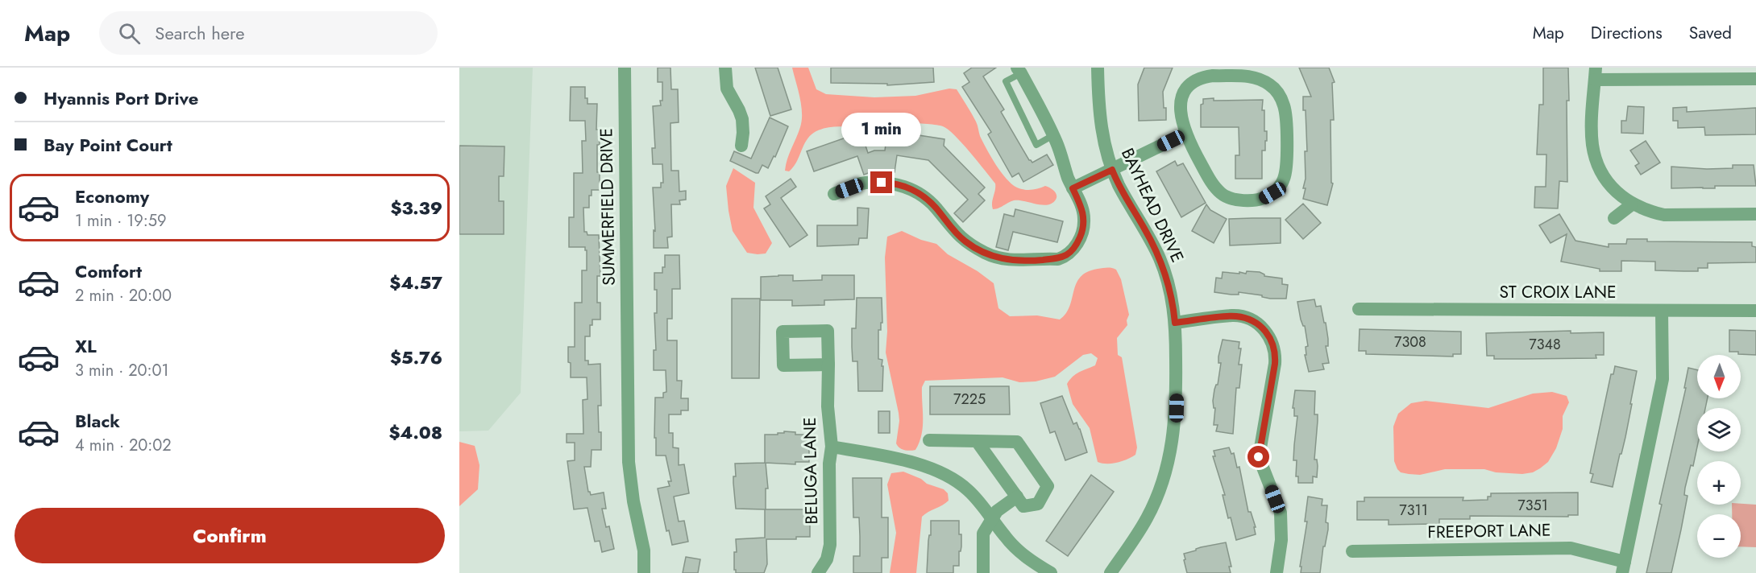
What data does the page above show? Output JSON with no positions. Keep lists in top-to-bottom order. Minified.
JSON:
{"streets":{"street":["BAYHEAD DRIVE","SUMMERFIELD DRIVE","ST CROIX LANE","BELUGA LANE","FREEPORT LANE"]},"house_numbers":["7308","7348","7225","7351","7311"],"north":"bottom","page":{"header":"Map","search":"Search here","nav":["Map","Directions","Saved"],"banner":["Hyannis Port Drive","Bay Point Court"],"bubble":"1 min","list":[{"name":"Economy","note":"1 min · 19:59","value":"$3.39"},{"name":"Comfort","note":"2 min · 20:00","value":"$4.57"},{"name":"XL","note":"3 min · 20:01","value":"$5.76"},{"name":"Black","note":"4 min · 20:02","value":"$4.08"}],"map_buttons":["+","−"],"buttons":"Confirm"}}
